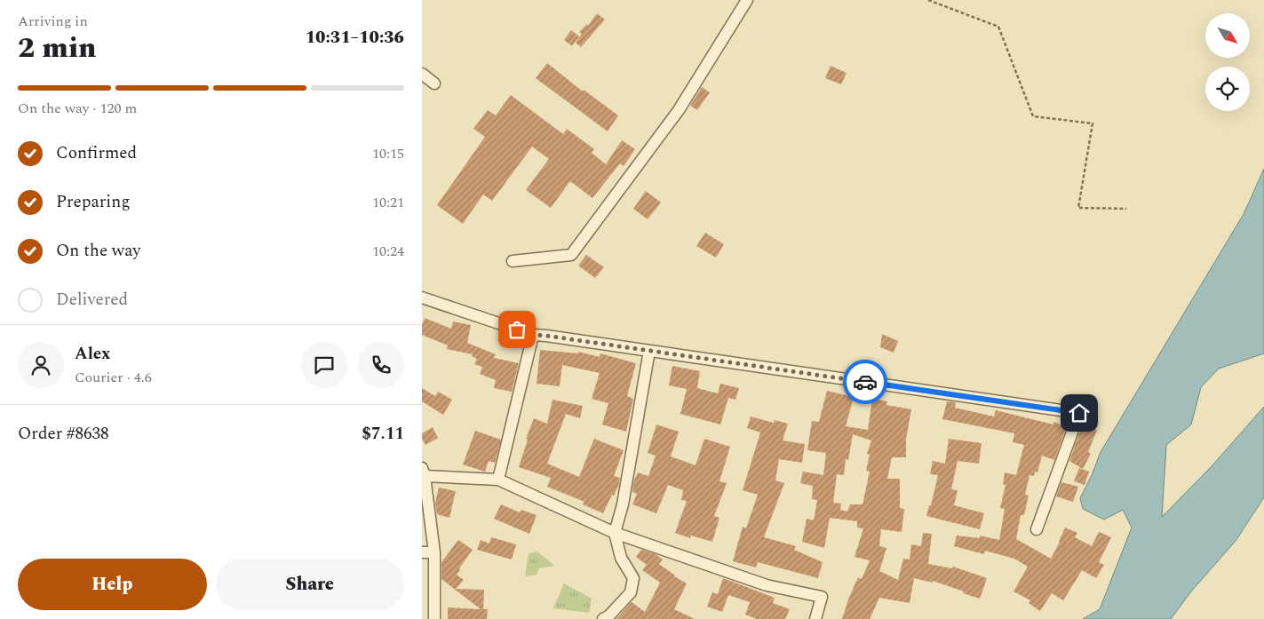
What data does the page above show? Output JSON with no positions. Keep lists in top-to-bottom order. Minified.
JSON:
{"north":"bottom right","page":{"heading":["2 min","Arriving in","10:31–10:36"],"panel":["Alex","Courier · 4.6","Order #8638","$7.11"],"bar":"On the way · 120 m","list":[["Confirmed","10:15"],["Preparing","10:21"],["On the way","10:24"],"Delivered"],"buttons":["Help","Share"]}}
